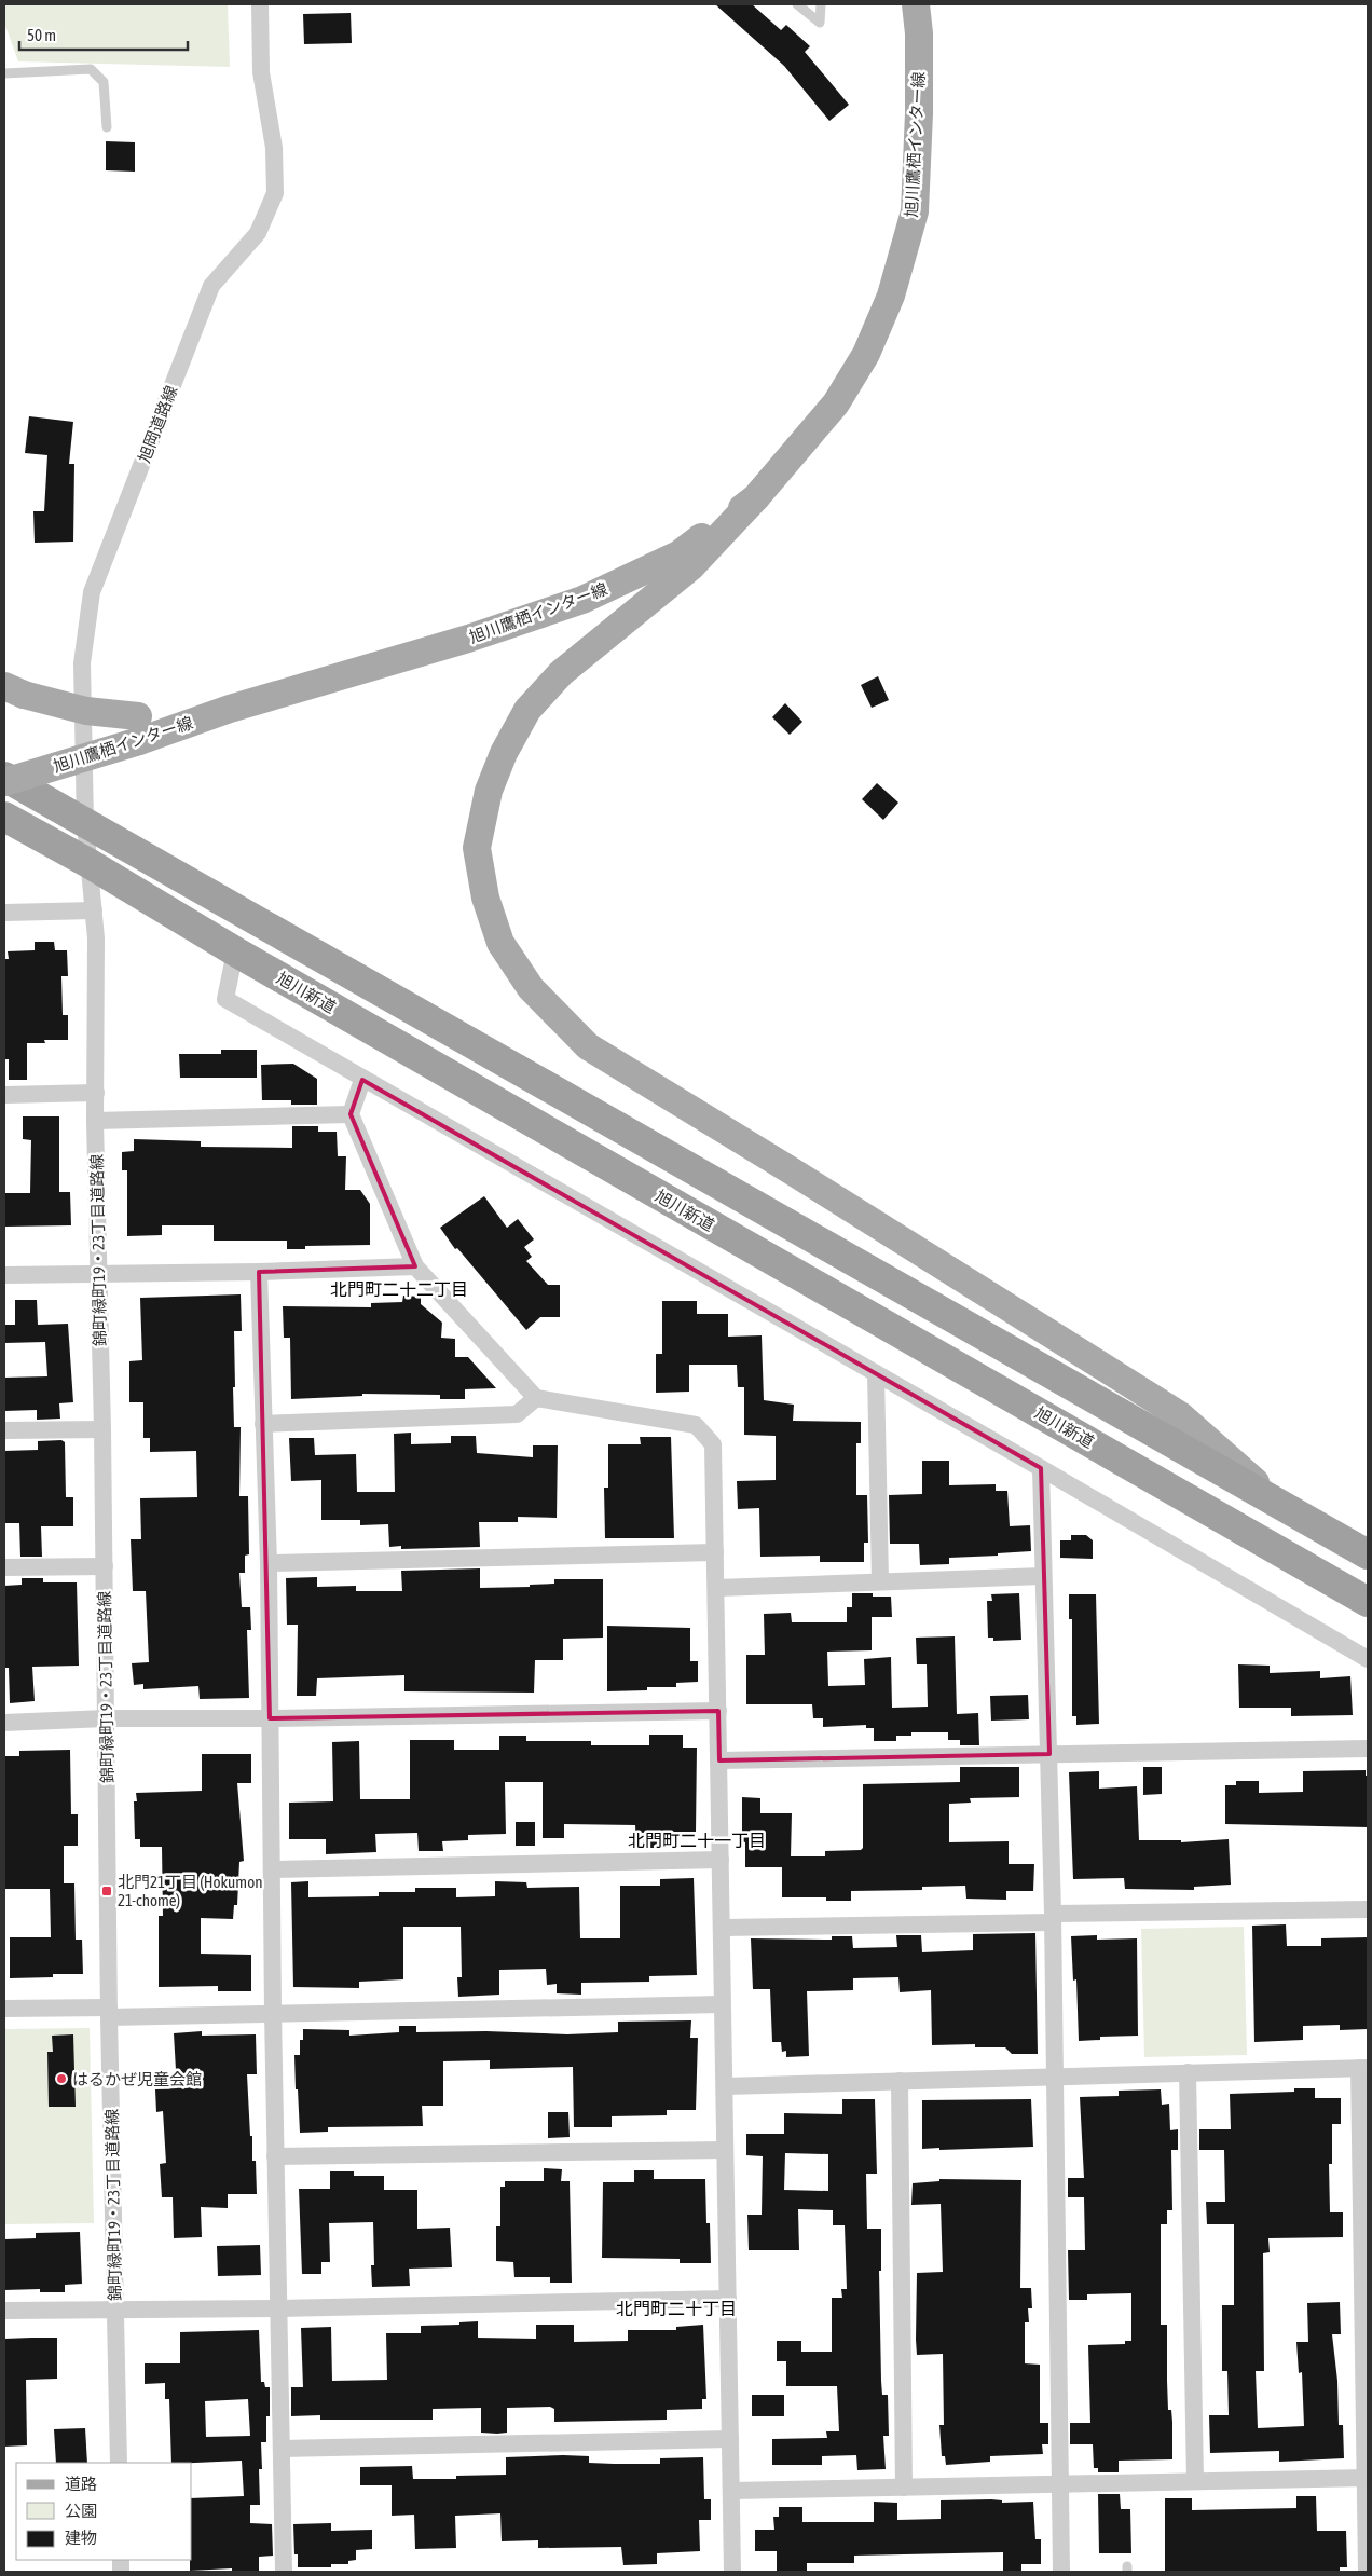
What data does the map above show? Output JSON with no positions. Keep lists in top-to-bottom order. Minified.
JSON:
{"streets":{"highway":["旭川新道"],"main road":["旭川鷹栖インター線"],"street":["旭岡道路線","錦町緑町19・23丁目道路線"]},"crossings":[["旭岡道路線","旭川新道"],["旭岡道路線","錦町緑町19・23丁目道路線"],["旭川新道","錦町緑町19・23丁目道路線"]],"districts":["北門町二十二丁目","北門町二十一丁目","北門町二十丁目"],"places":{"transit":["北門21丁目 (Hokumon 21-chome)"],"other":["はるかぜ児童会館"]},"legend":["道路","公園","建物"],"scale_bar":"50 m"}
